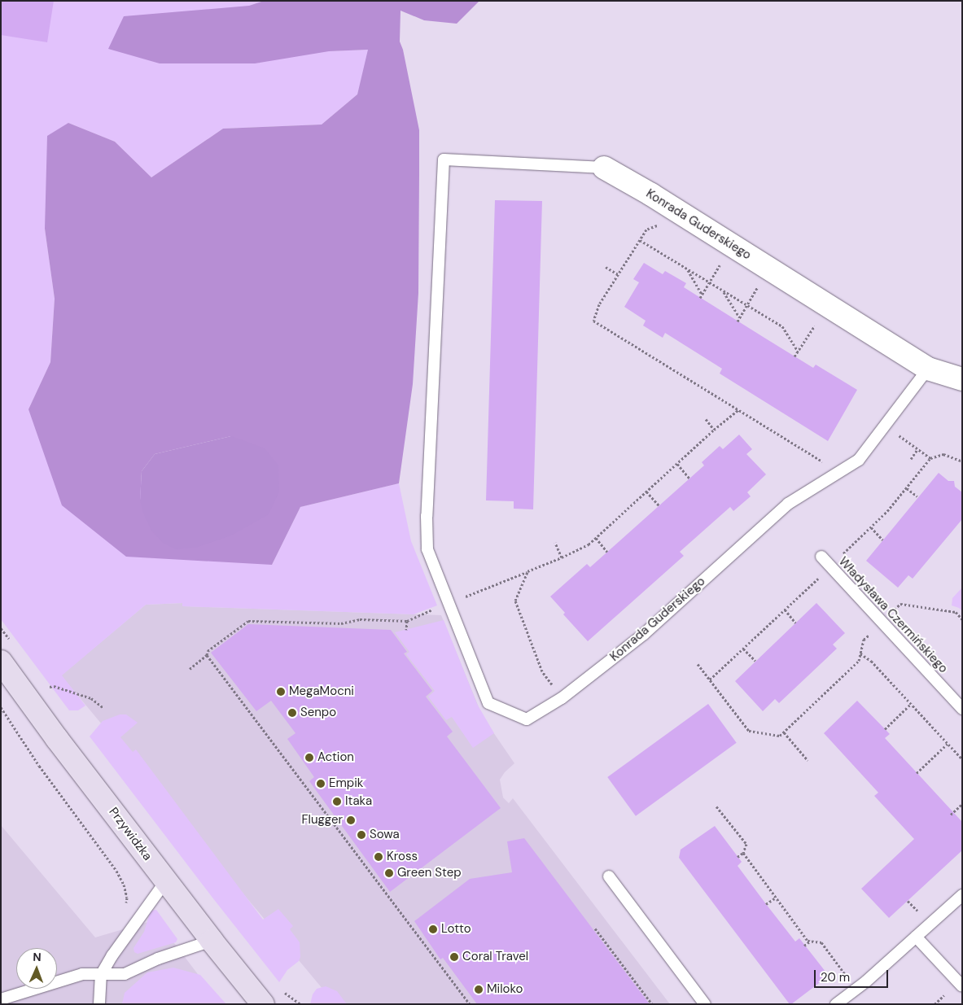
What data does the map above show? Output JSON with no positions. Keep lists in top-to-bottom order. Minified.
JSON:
{"streets":{"street":["Konrada Guderskiego","Przywidzka"],"lane":["Władysława Czermińskiego"]},"places":["MegaMocni","Senpo","Action","Empik","Itaka","Flugger","Sowa","Kross","Green Step","Lotto","Coral Travel","Miloko"],"scale_bar":"20 m","north":"top"}
